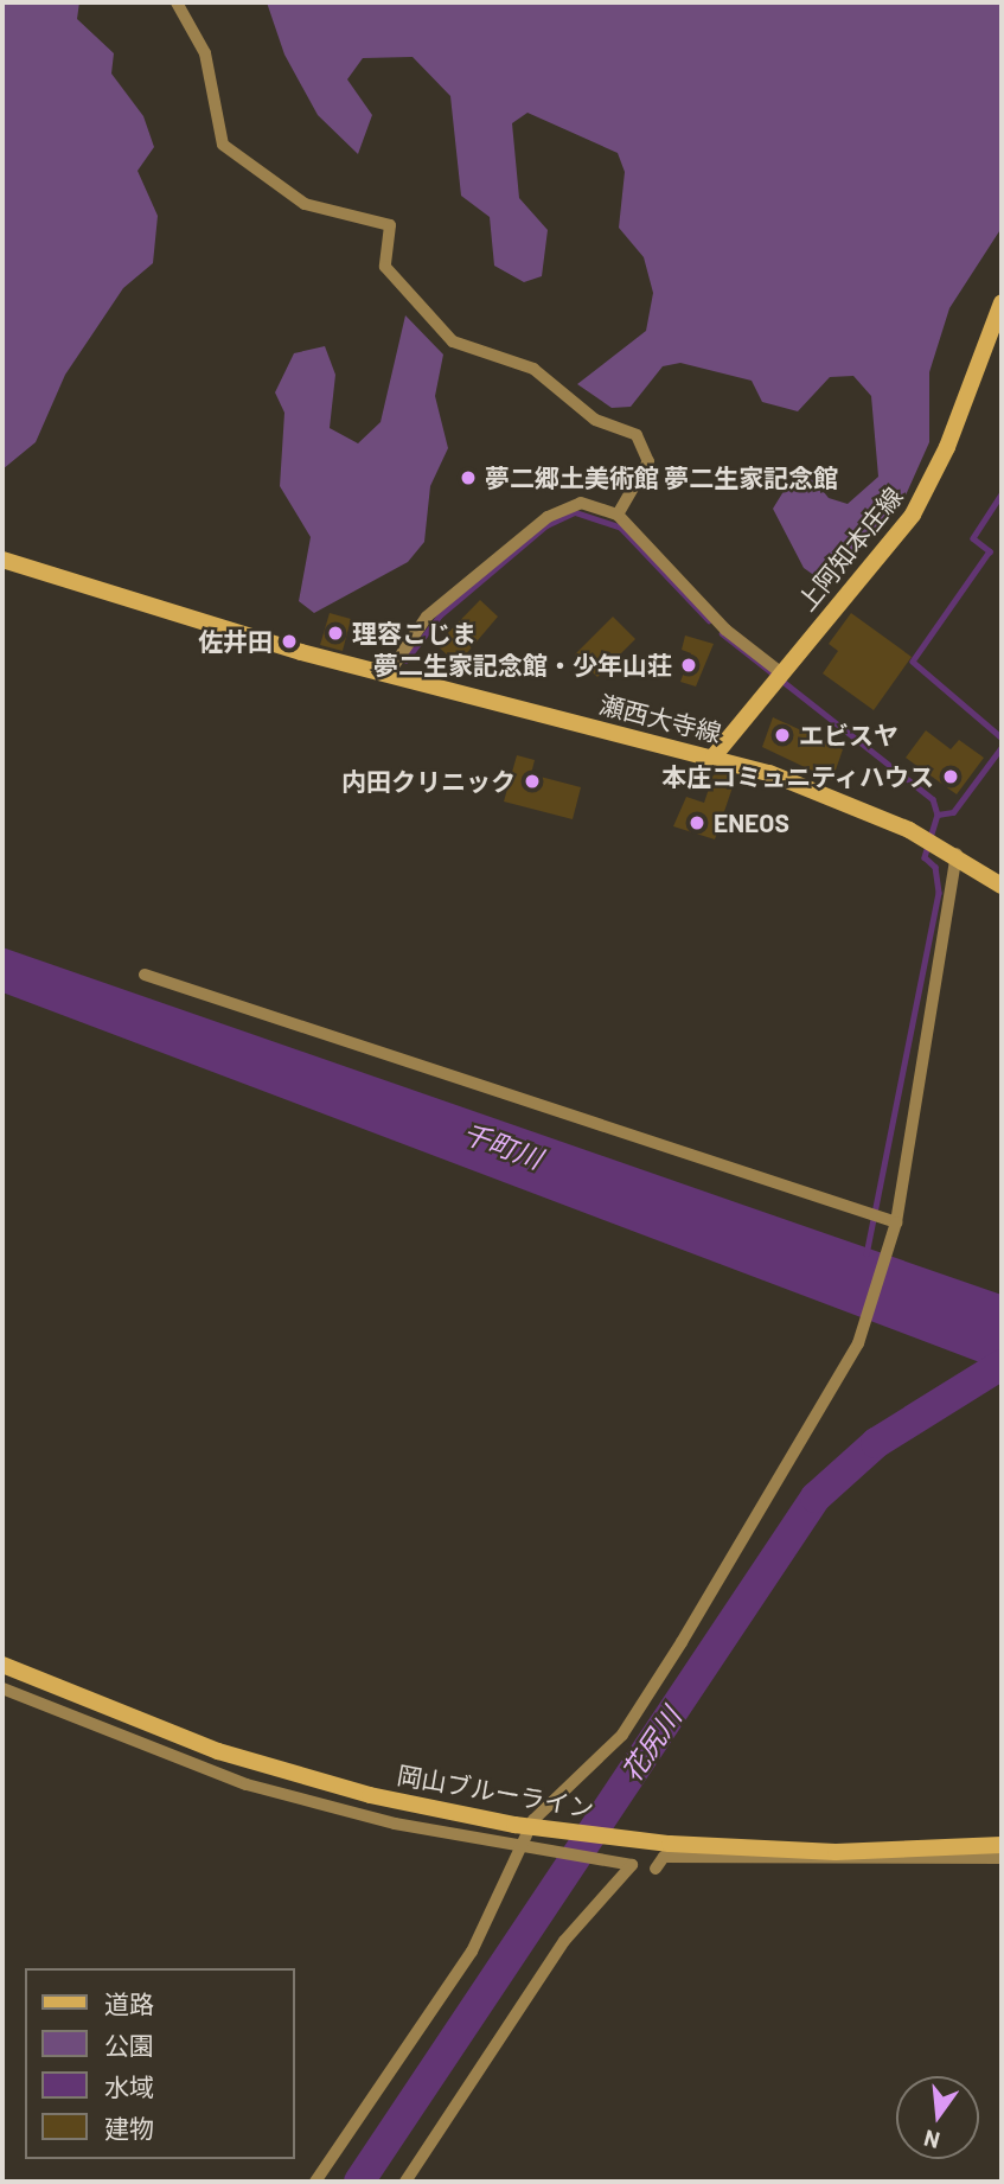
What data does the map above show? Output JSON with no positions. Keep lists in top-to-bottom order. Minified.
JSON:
{"streets":{"main road":["上阿知本庄線","瀬西大寺線","岡山ブルーライン"]},"crossings":[["上阿知本庄線","瀬西大寺線"]],"water":["千町川","花尻川"],"places":["夢二郷土美術館 夢二生家記念館","理容こじま","佐井田","夢二生家記念館・少年山荘","エビスヤ","本庄コミュニティハウス","内田クリニック","ENEOS"],"legend":["道路","公園","水域","建物"],"north":"bottom"}
